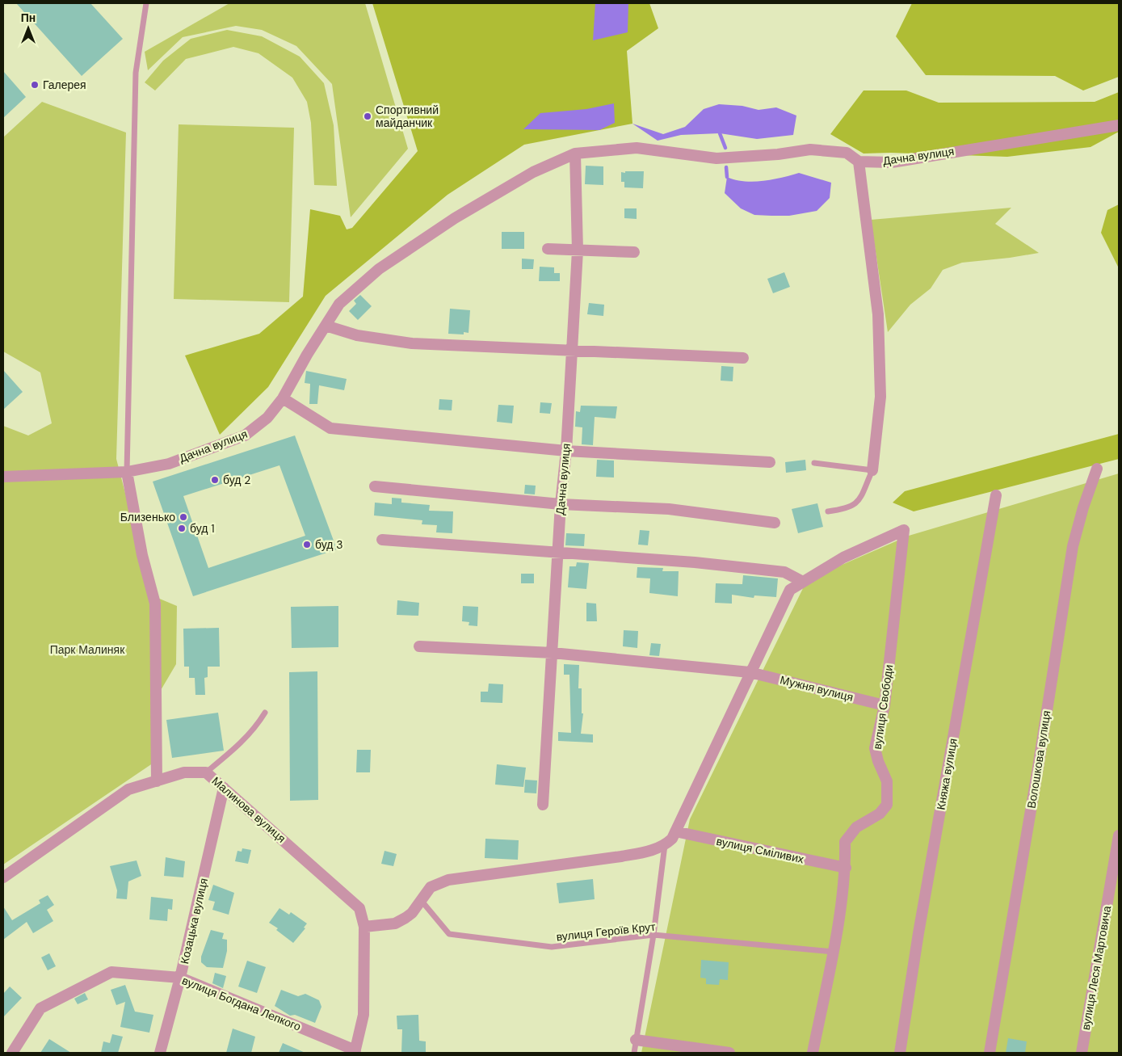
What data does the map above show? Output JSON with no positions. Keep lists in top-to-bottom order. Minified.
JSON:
{"streets":{"street":["Дачна вулиця","Мужня вулиця","вулиця Свободи","Волошкова вулиця","Княжа вулиця","Малинова вулиця","вулиця Сміливих","Козацька вулиця","вулиця Леся Мартовича","вулиця Богдана Лепкого"],"lane":["вулиця Героїв Крут"]},"crossings":[["Дачна вулиця","Мужня вулиця"],["Мужня вулиця","вулиця Свободи"],["вулиця Свободи","вулиця Сміливих"],["вулиця Свободи","вулиця Героїв Крут"],["Малинова вулиця","Козацька вулиця"],["Малинова вулиця","вулиця Богдана Лепкого"],["Козацька вулиця","вулиця Богдана Лепкого"]],"parks":["Парк Малиняк"],"places":["Галерея","Спортивний майданчик","буд 2","Близенько","буд 1","буд 3"],"north":"top"}
